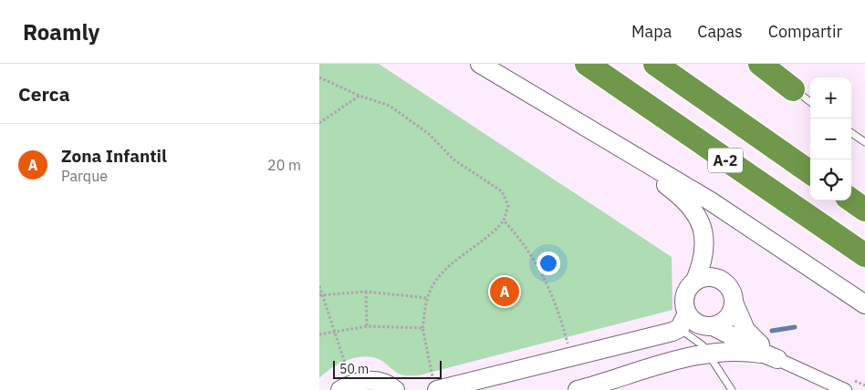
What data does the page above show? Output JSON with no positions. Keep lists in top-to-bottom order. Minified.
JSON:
{"streets":{"highway":["A-2"]},"scale_bar":"50 m","page":{"header":"Roamly","nav":["Mapa","Capas","Compartir"],"heading":"Cerca","map_buttons":["+","−"],"list":[{"mark":"A","name":"Zona Infantil","note":"Parque","value":"20 m"}],"pins":"A","scale":"50 m"}}
